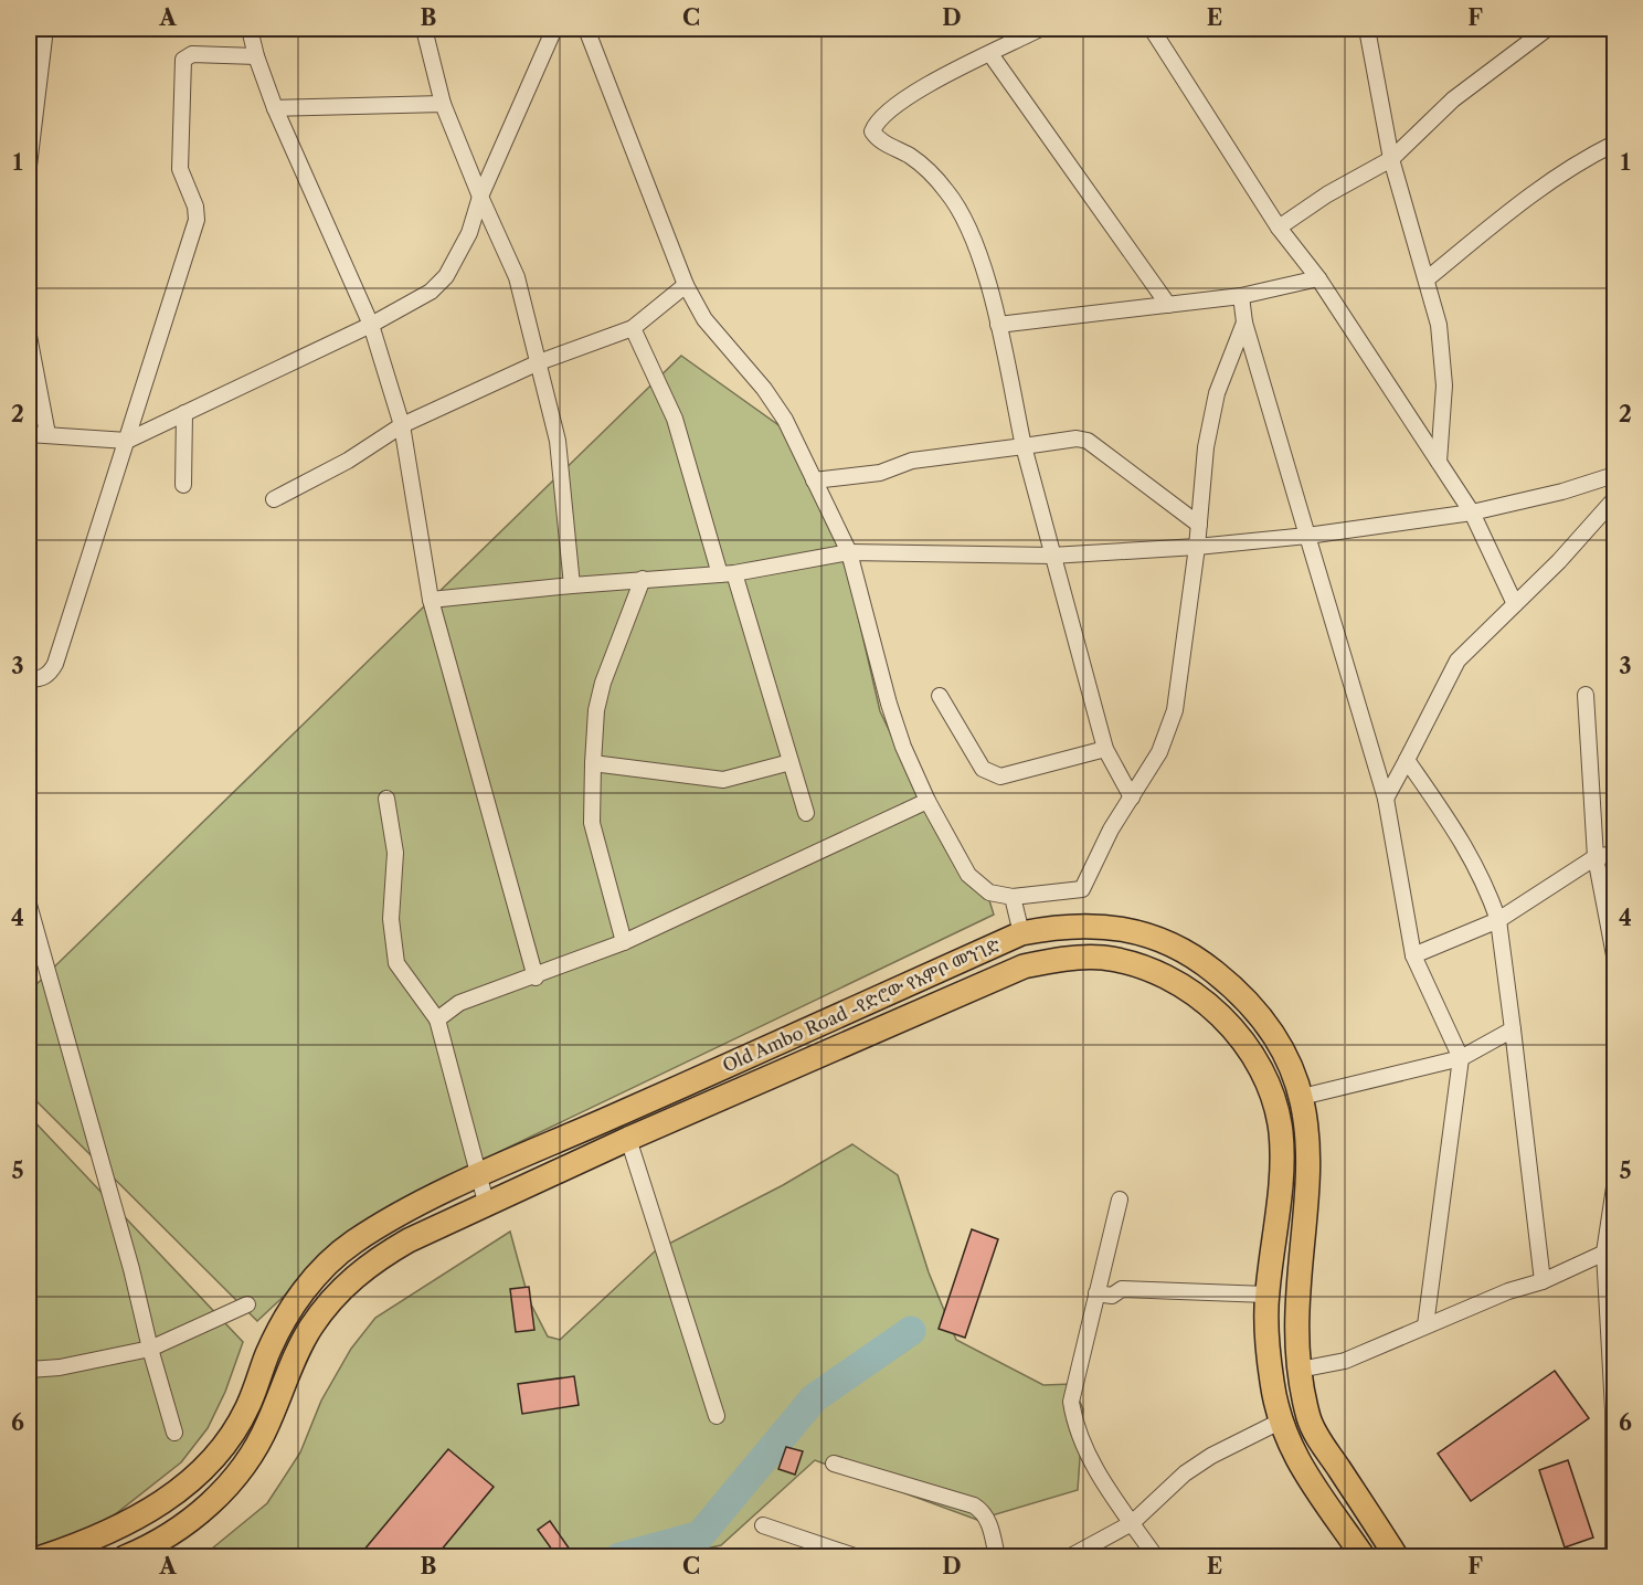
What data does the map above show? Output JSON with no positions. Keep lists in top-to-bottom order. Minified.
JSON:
{"streets":{"main road":["Old Ambo Road -የድሮው የአምቦ መንገድ"]},"grid":{"columns":["A","B","C","D","E","F"],"rows":["1","2","3","4","5","6"]}}
